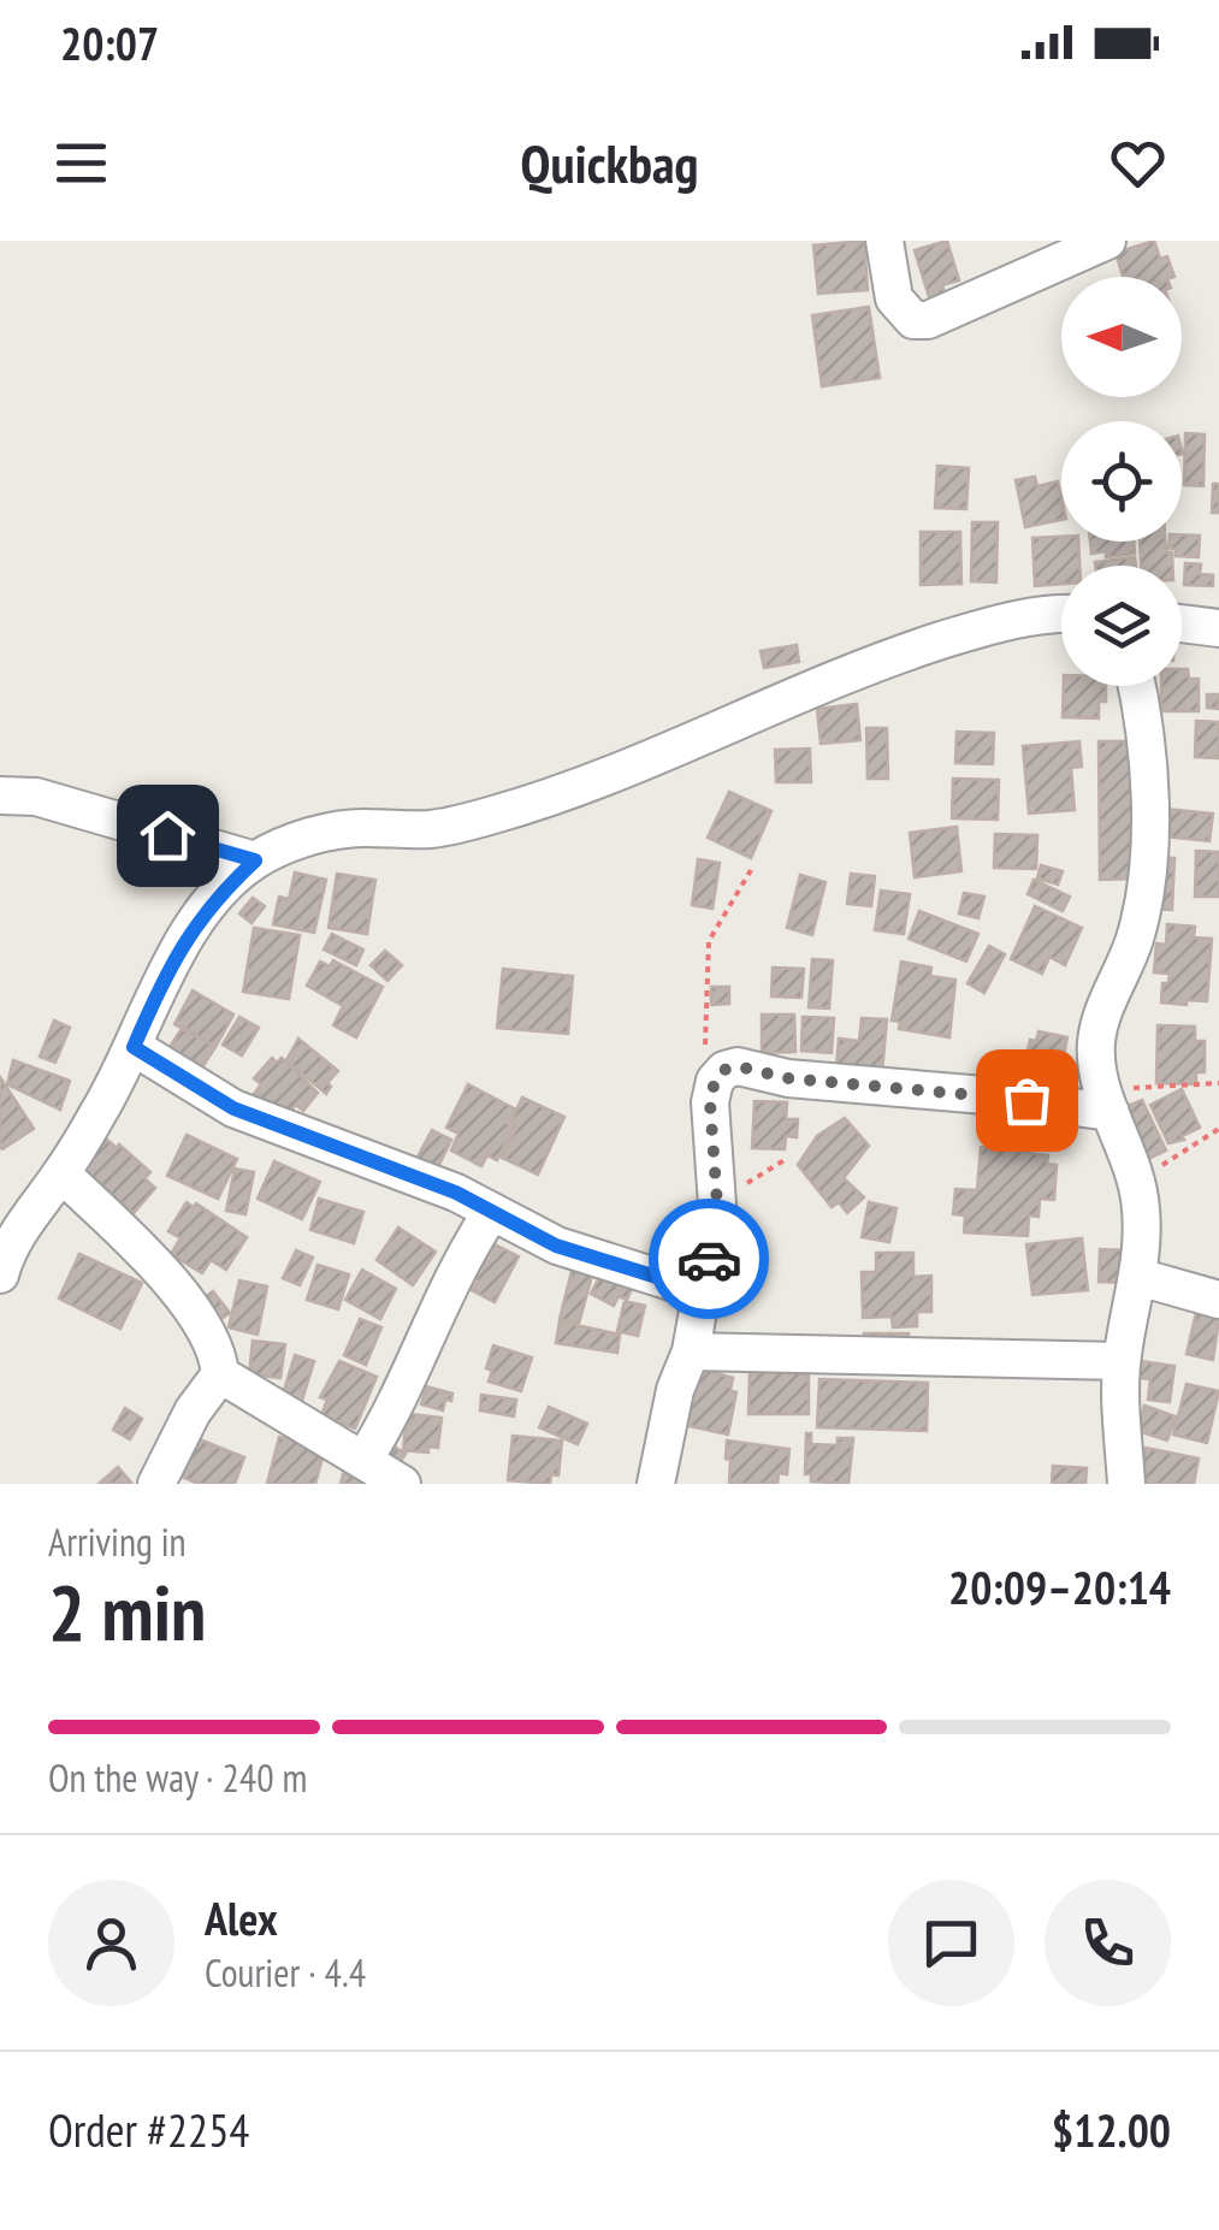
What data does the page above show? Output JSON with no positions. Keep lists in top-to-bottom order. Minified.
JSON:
{"north":"left","page":{"status":"20:07","header":"Quickbag","heading":["2 min","Arriving in","20:09–20:14"],"panel":["Alex","Courier · 4.4","Order #2254","$12.00"],"bar":"On the way · 240 m"}}
